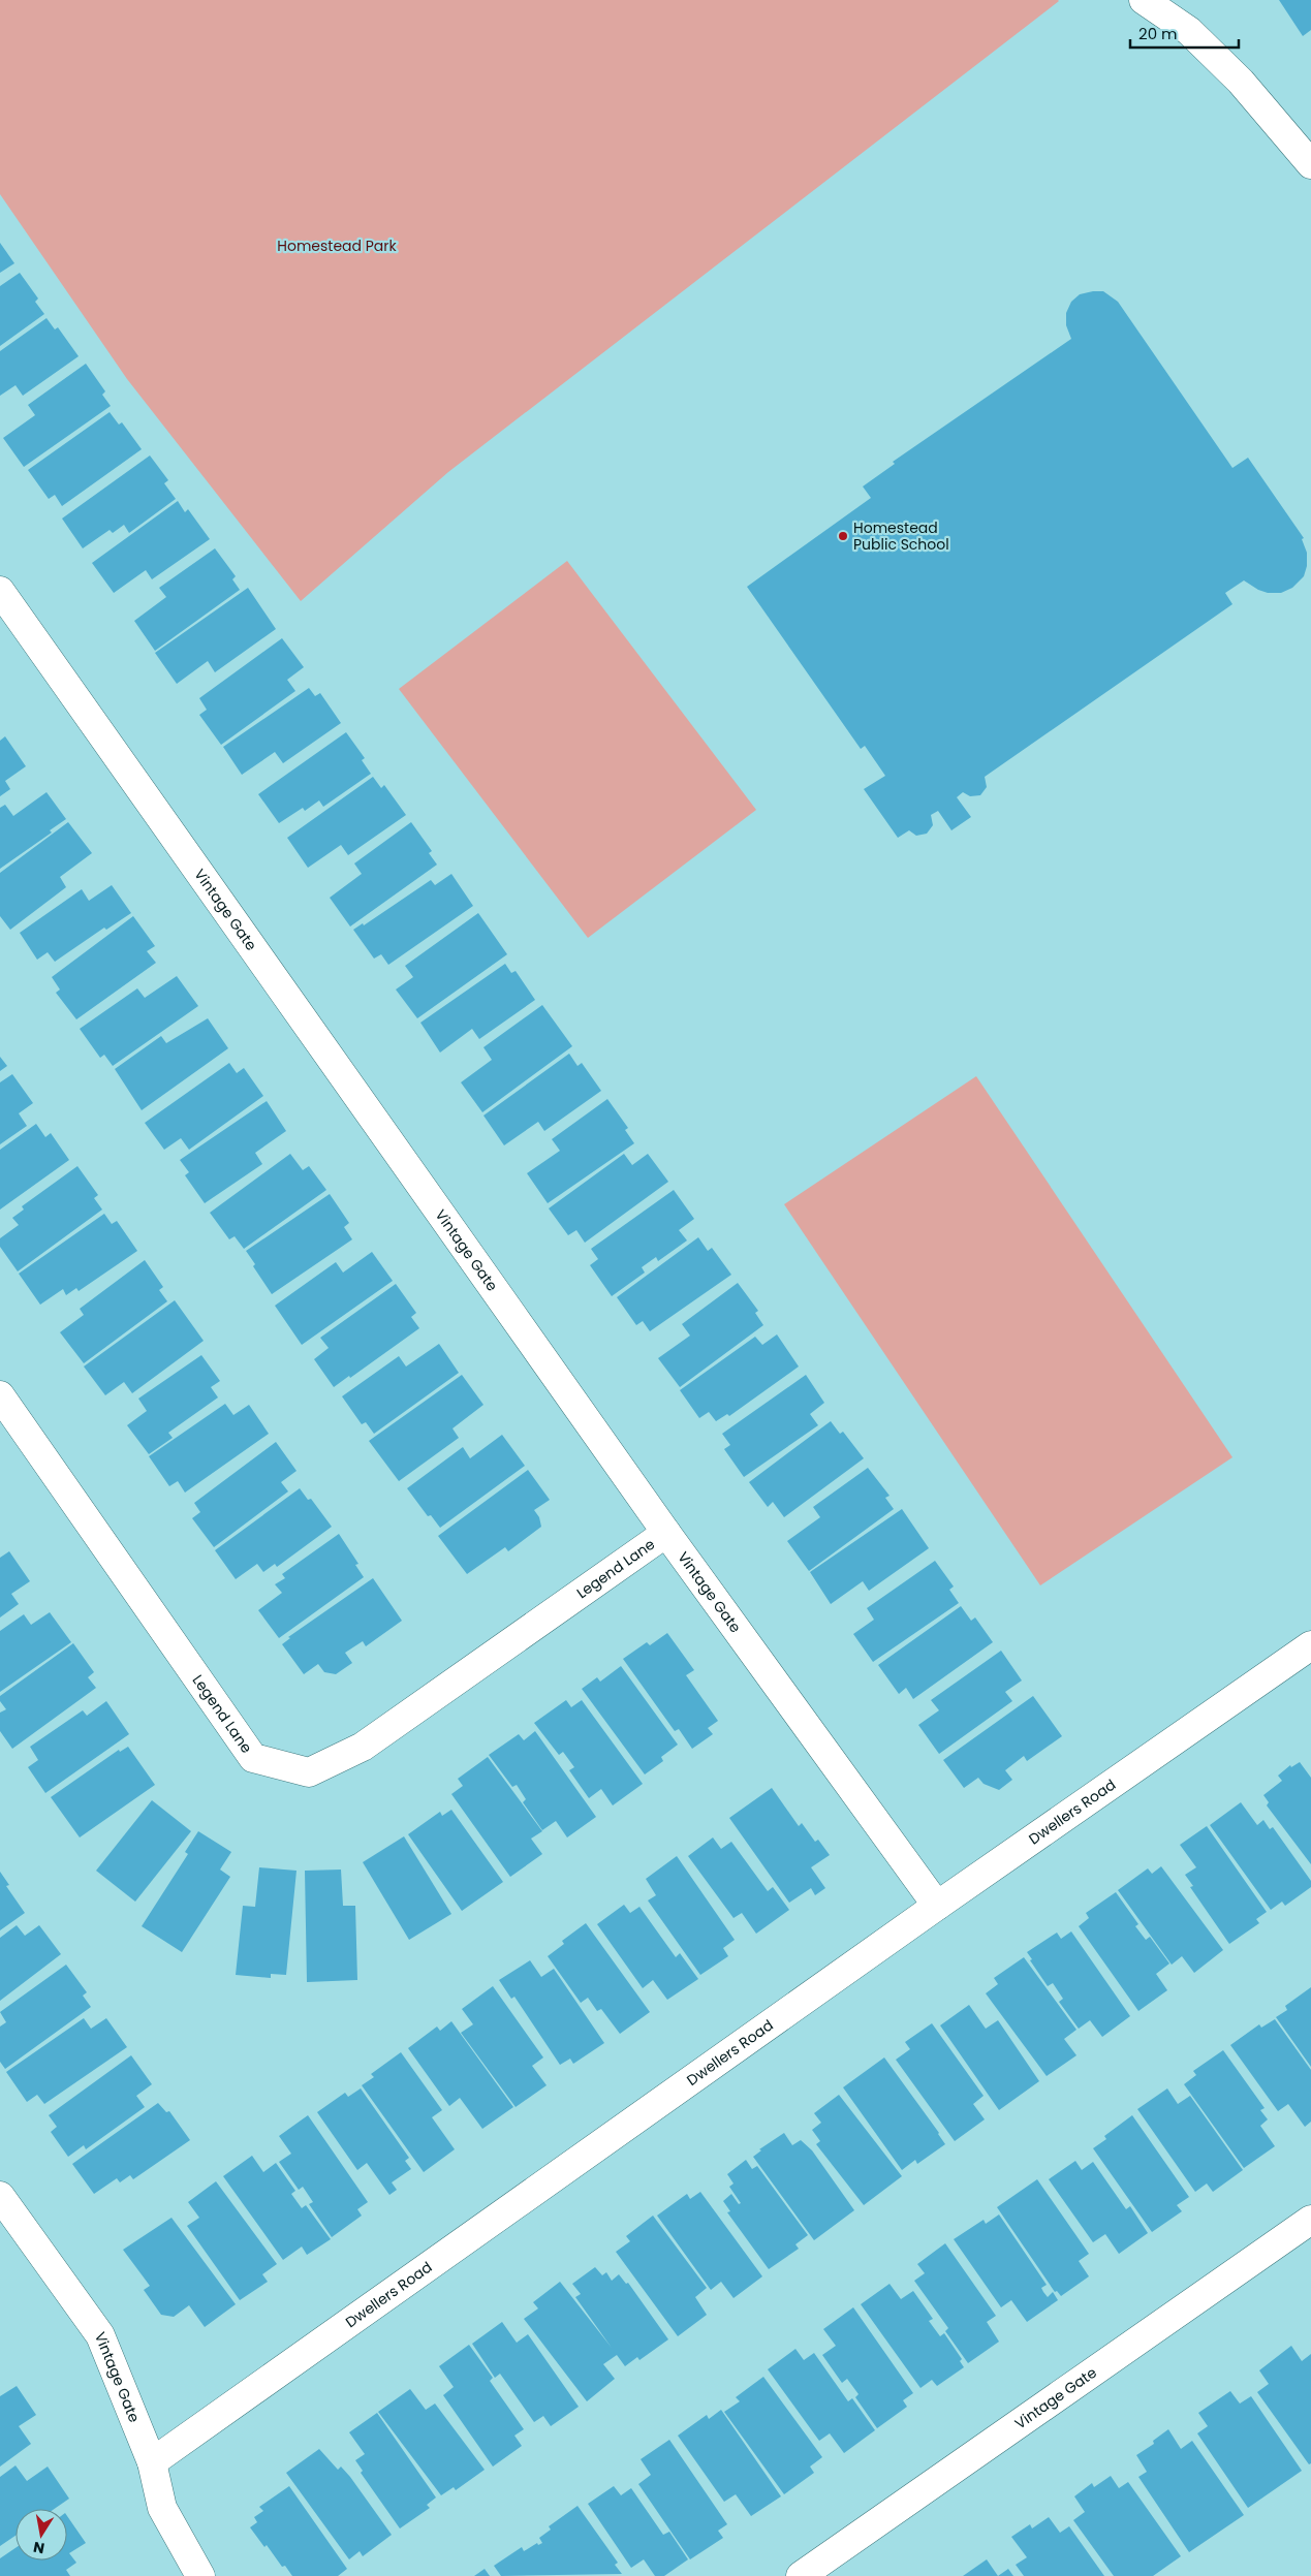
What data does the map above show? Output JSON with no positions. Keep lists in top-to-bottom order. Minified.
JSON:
{"streets":{"street":["Vintage Gate","Legend Lane","Dwellers Road"]},"crossings":[["Vintage Gate","Legend Lane"],["Vintage Gate","Dwellers Road"]],"parks":["Homestead Park"],"places":["Homestead Public School"],"scale_bar":"20 m","north":"bottom"}
